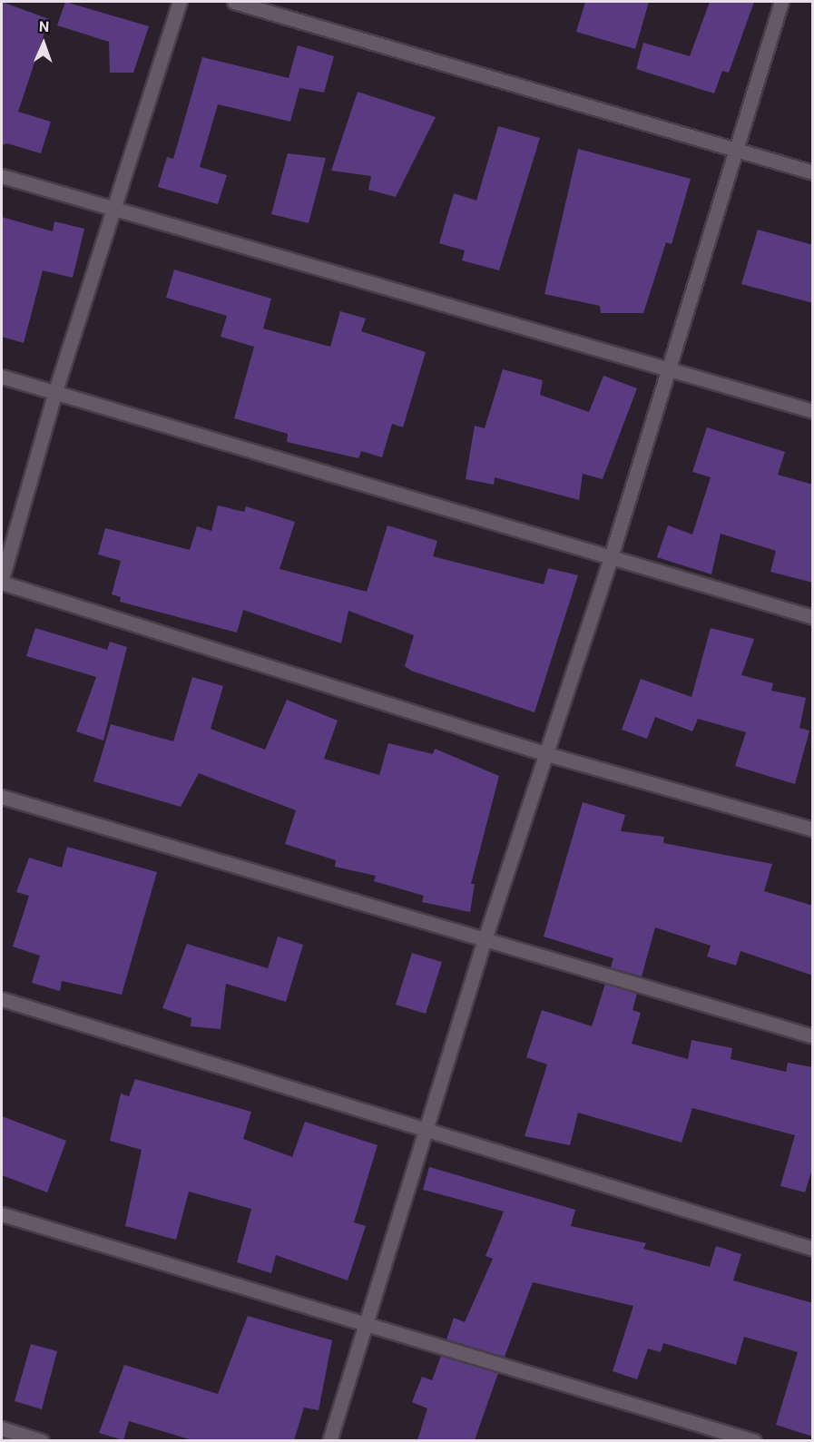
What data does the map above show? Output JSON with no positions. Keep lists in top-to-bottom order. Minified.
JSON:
{"north":"top"}
